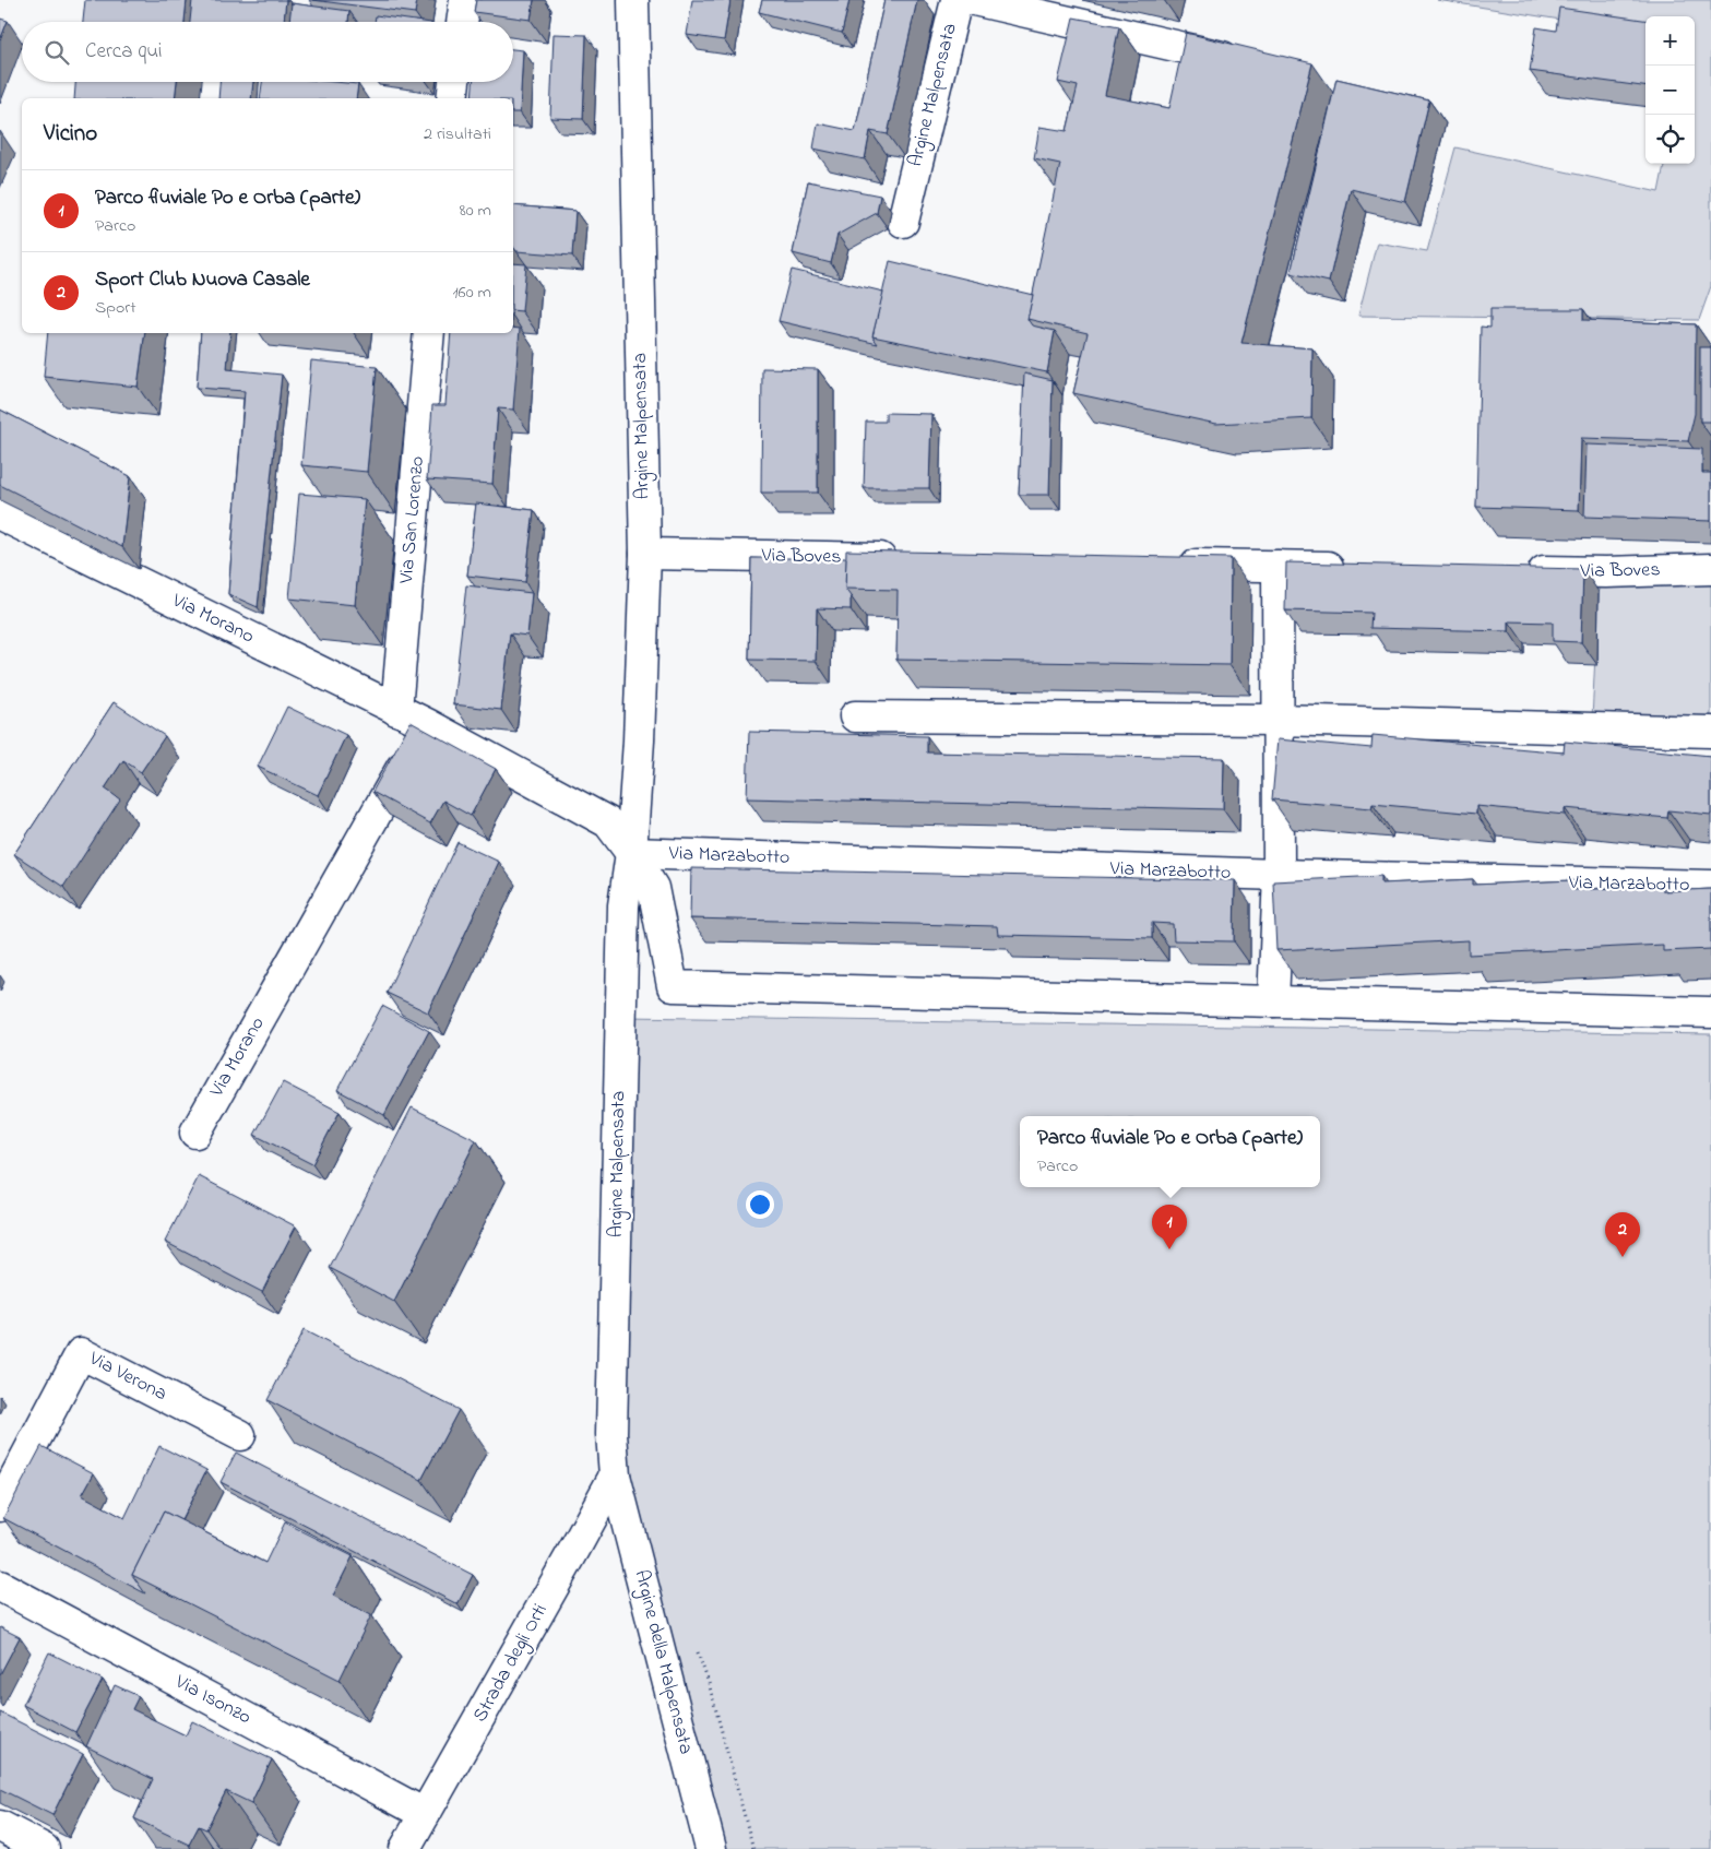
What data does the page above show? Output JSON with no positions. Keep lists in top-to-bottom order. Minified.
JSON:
{"streets":{"street":["Argine Malpensata","Via San Lorenzo","Via Boves","Via Morano","Via Marzabotto","Via Verona","Argine della Malpensata","Strada degli Orti","Via Isonzo"]},"crossings":[["Argine Malpensata","Via Boves"],["Argine Malpensata","Via Morano"],["Argine Malpensata","Via Marzabotto"],["Argine Malpensata","Argine della Malpensata"],["Argine Malpensata","Strada degli Orti"],["Via San Lorenzo","Via Morano"],["Via Morano","Via Marzabotto"],["Argine della Malpensata","Strada degli Orti"],["Strada degli Orti","Via Isonzo"]],"page":{"map_buttons":["+","−"],"search":"Cerca qui","heading":["Vicino","2 risultati"],"list":[{"mark":"1","name":"Parco fluviale Po e Orba (parte)","note":"Parco","value":"80 m"},{"mark":"2","name":"Sport Club Nuova Casale","note":"Sport","value":"160 m"}],"popup":["Parco fluviale Po e Orba (parte)","Parco"],"pins":["1","2"]}}
